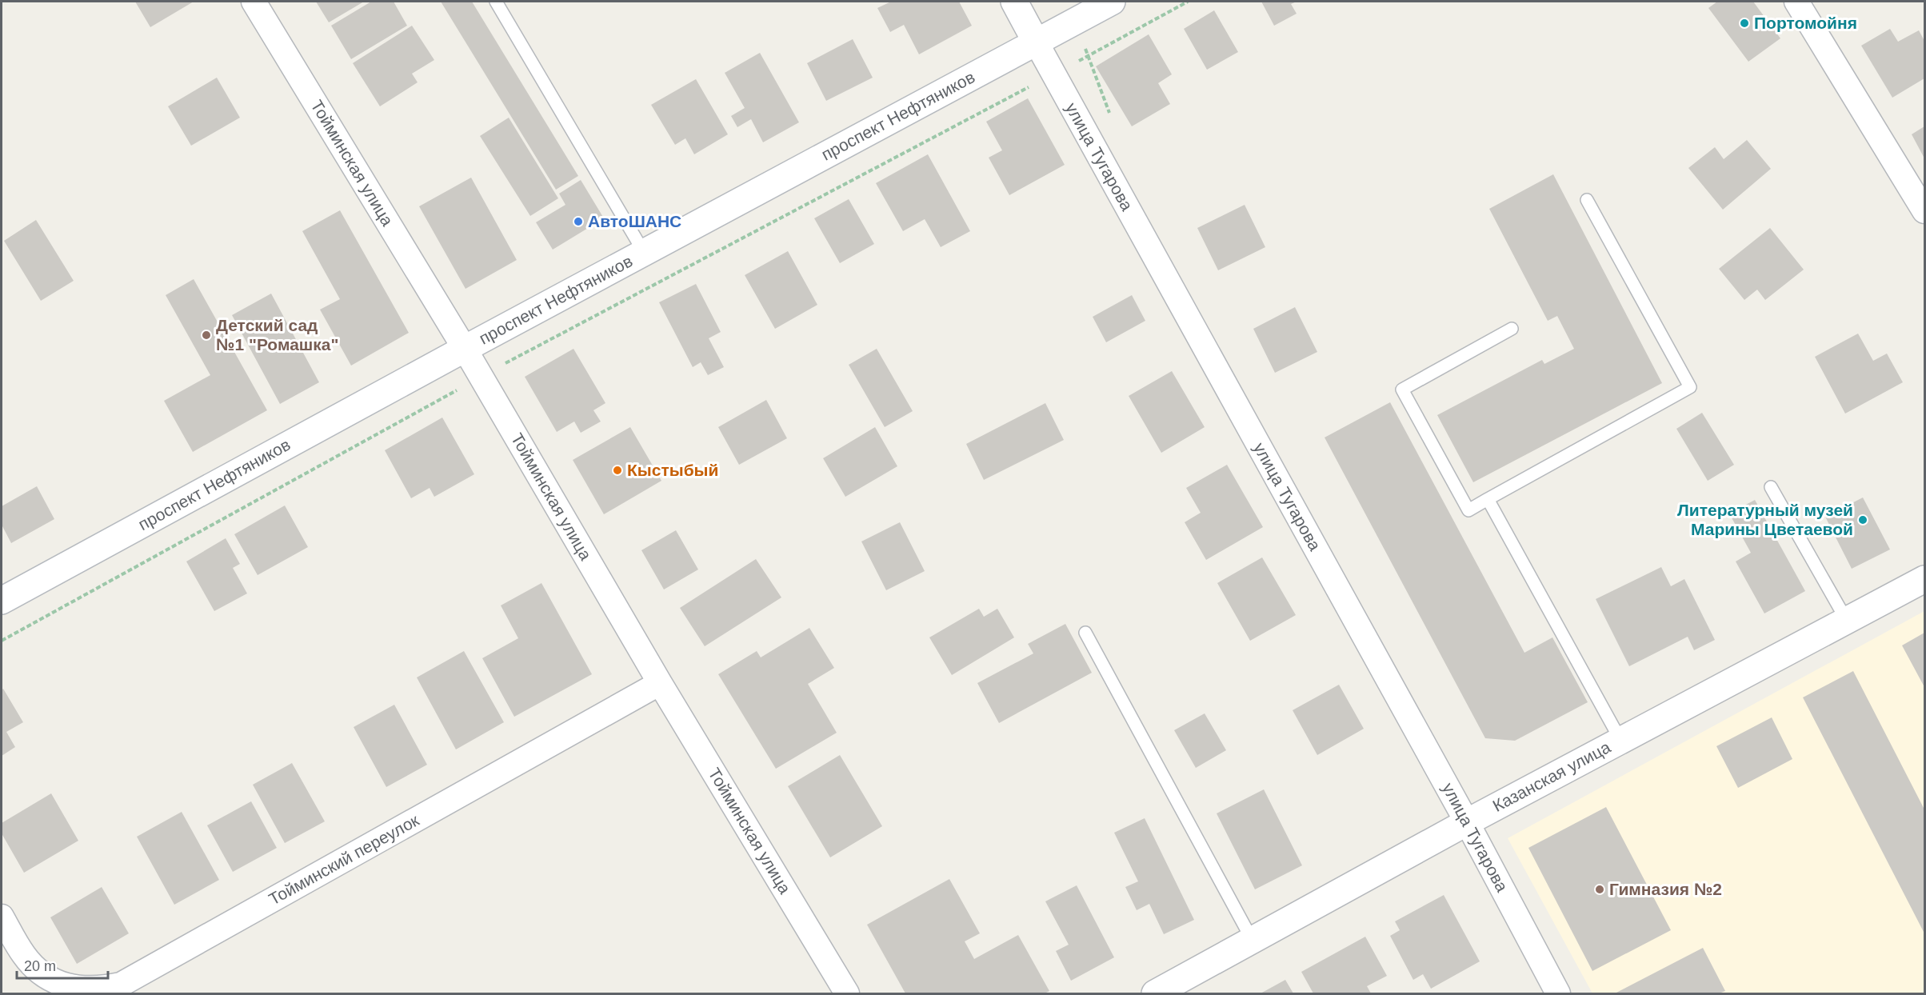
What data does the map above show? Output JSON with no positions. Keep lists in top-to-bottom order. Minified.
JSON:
{"streets":{"main road":["проспект Нефтяников","улица Тугарова","Казанская улица"],"street":["Тойминская улица","Тойминский переулок"]},"crossings":[["проспект Нефтяников","улица Тугарова"],["проспект Нефтяников","Тойминская улица"],["улица Тугарова","Казанская улица"],["Тойминская улица","Тойминский переулок"]],"places":["Портомойня","АвтоШАНС","Детский сад №1 \"Ромашка\"","Кыстыбый","Литературный музей Марины Цветаевой","Гимназия №2"],"scale_bar":"20 m"}
